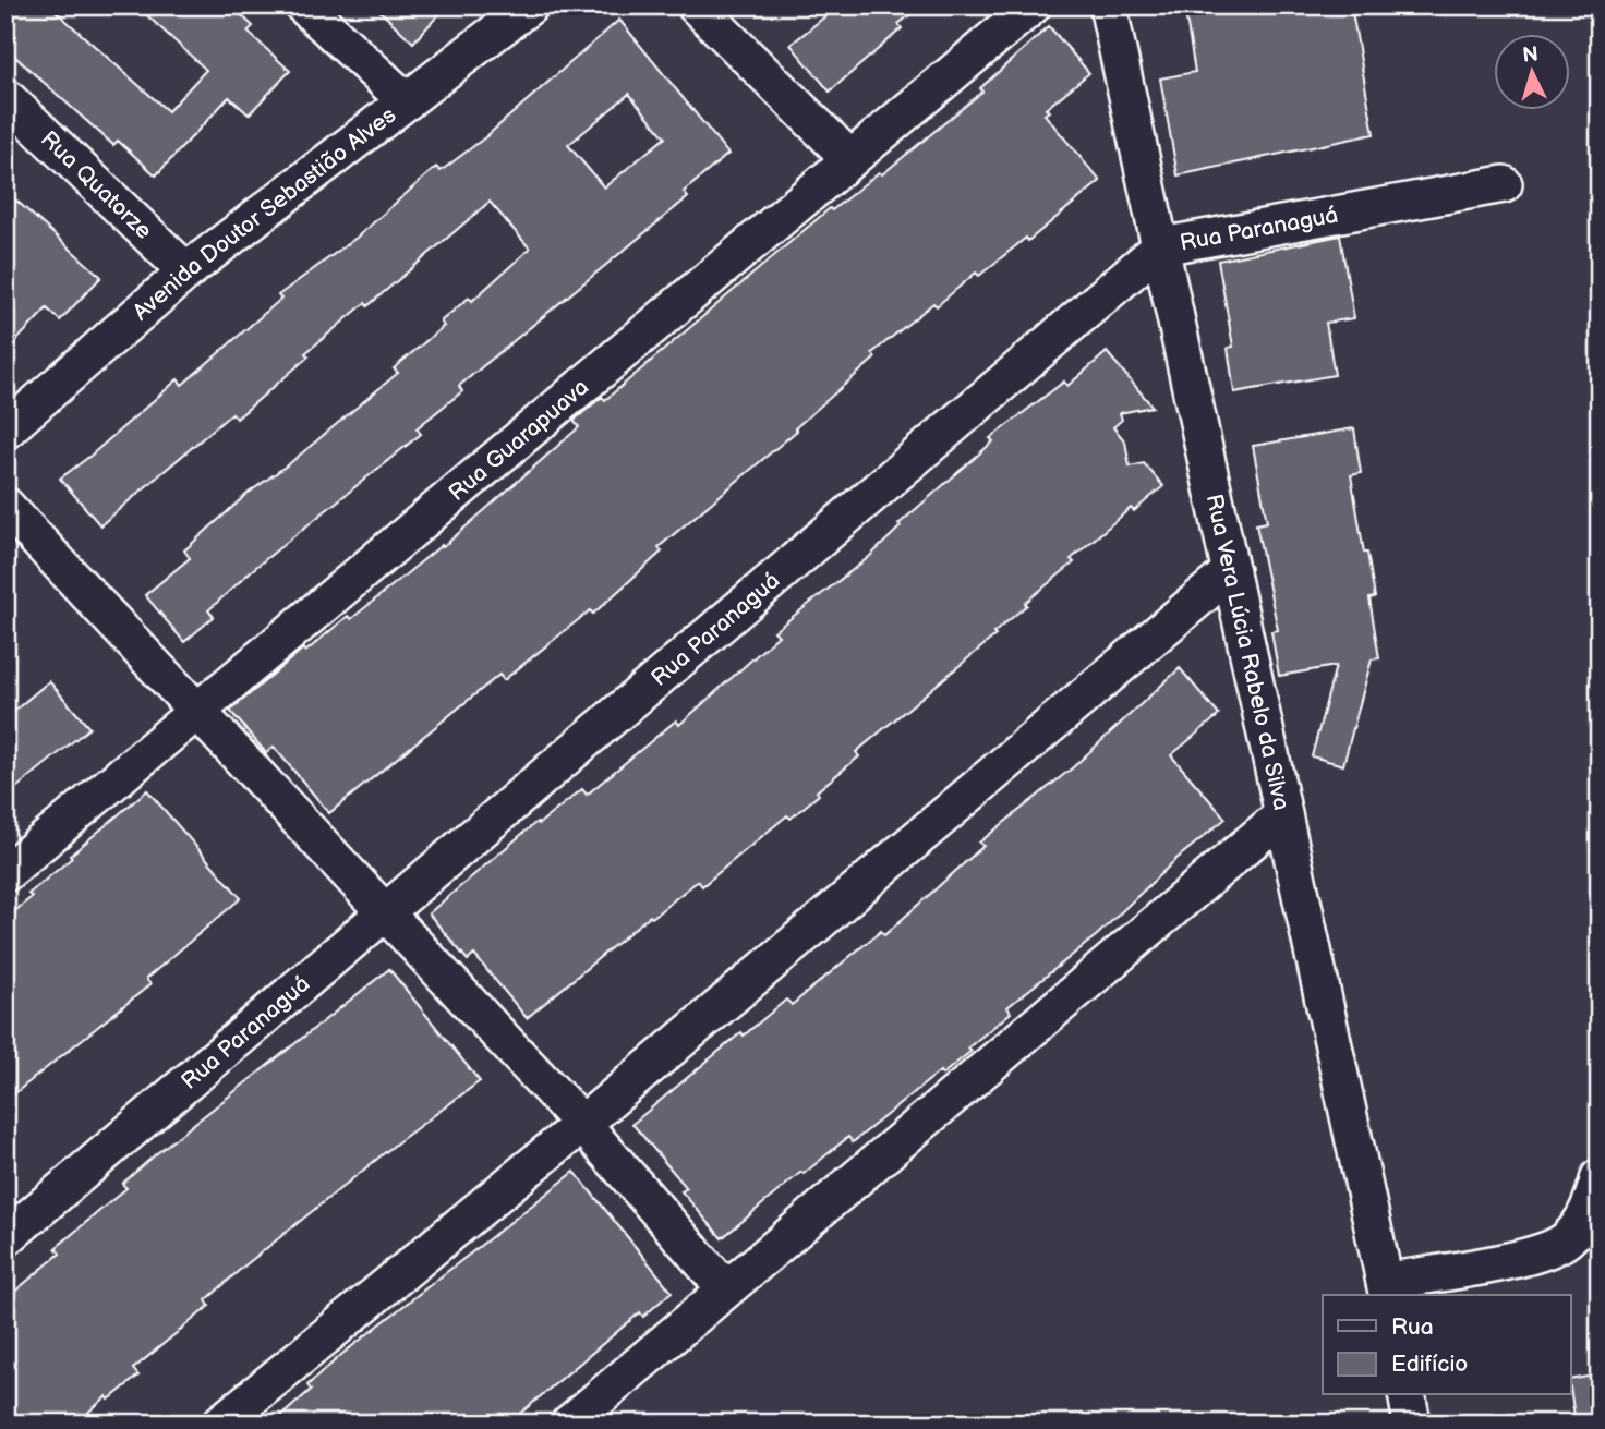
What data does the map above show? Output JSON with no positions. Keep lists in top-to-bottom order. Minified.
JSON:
{"streets":{"street":["Rua Quatorze","Avenida Doutor Sebastião Alves","Rua Paranaguá","Rua Guarapuava","Rua Vera Lúcia Rabelo da Silva"]},"crossings":[["Rua Quatorze","Avenida Doutor Sebastião Alves"],["Rua Paranaguá","Rua Vera Lúcia Rabelo da Silva"]],"legend":["Rua","Edifício"],"north":"top"}
